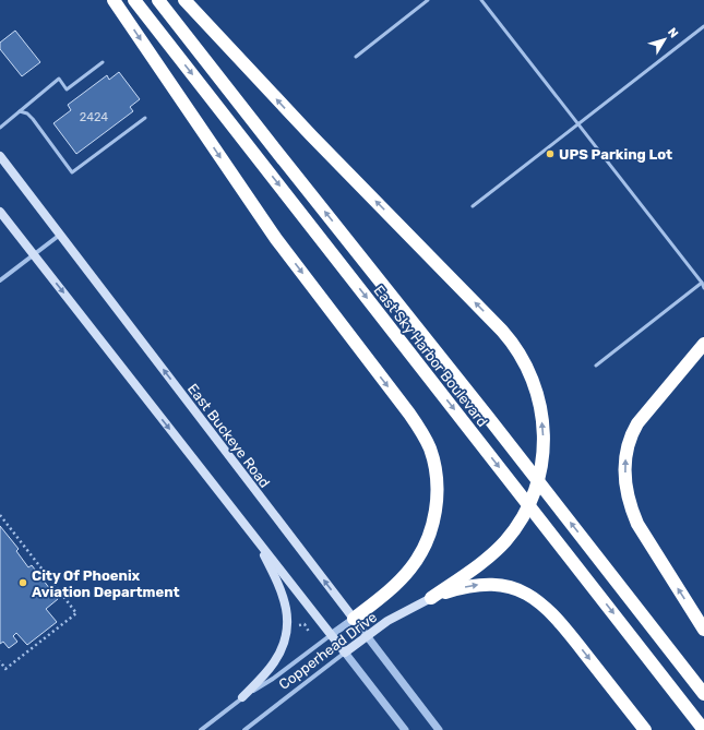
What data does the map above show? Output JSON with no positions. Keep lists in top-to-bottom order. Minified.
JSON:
{"streets":{"highway":["East Sky Harbor Boulevard"],"main road":["East Buckeye Road","Copperhead Drive"]},"crossings":[["East Buckeye Road","Copperhead Drive"]],"places":["UPS Parking Lot","City Of Phoenix Aviation Department"],"house_numbers":["2424"],"north":"top right"}
